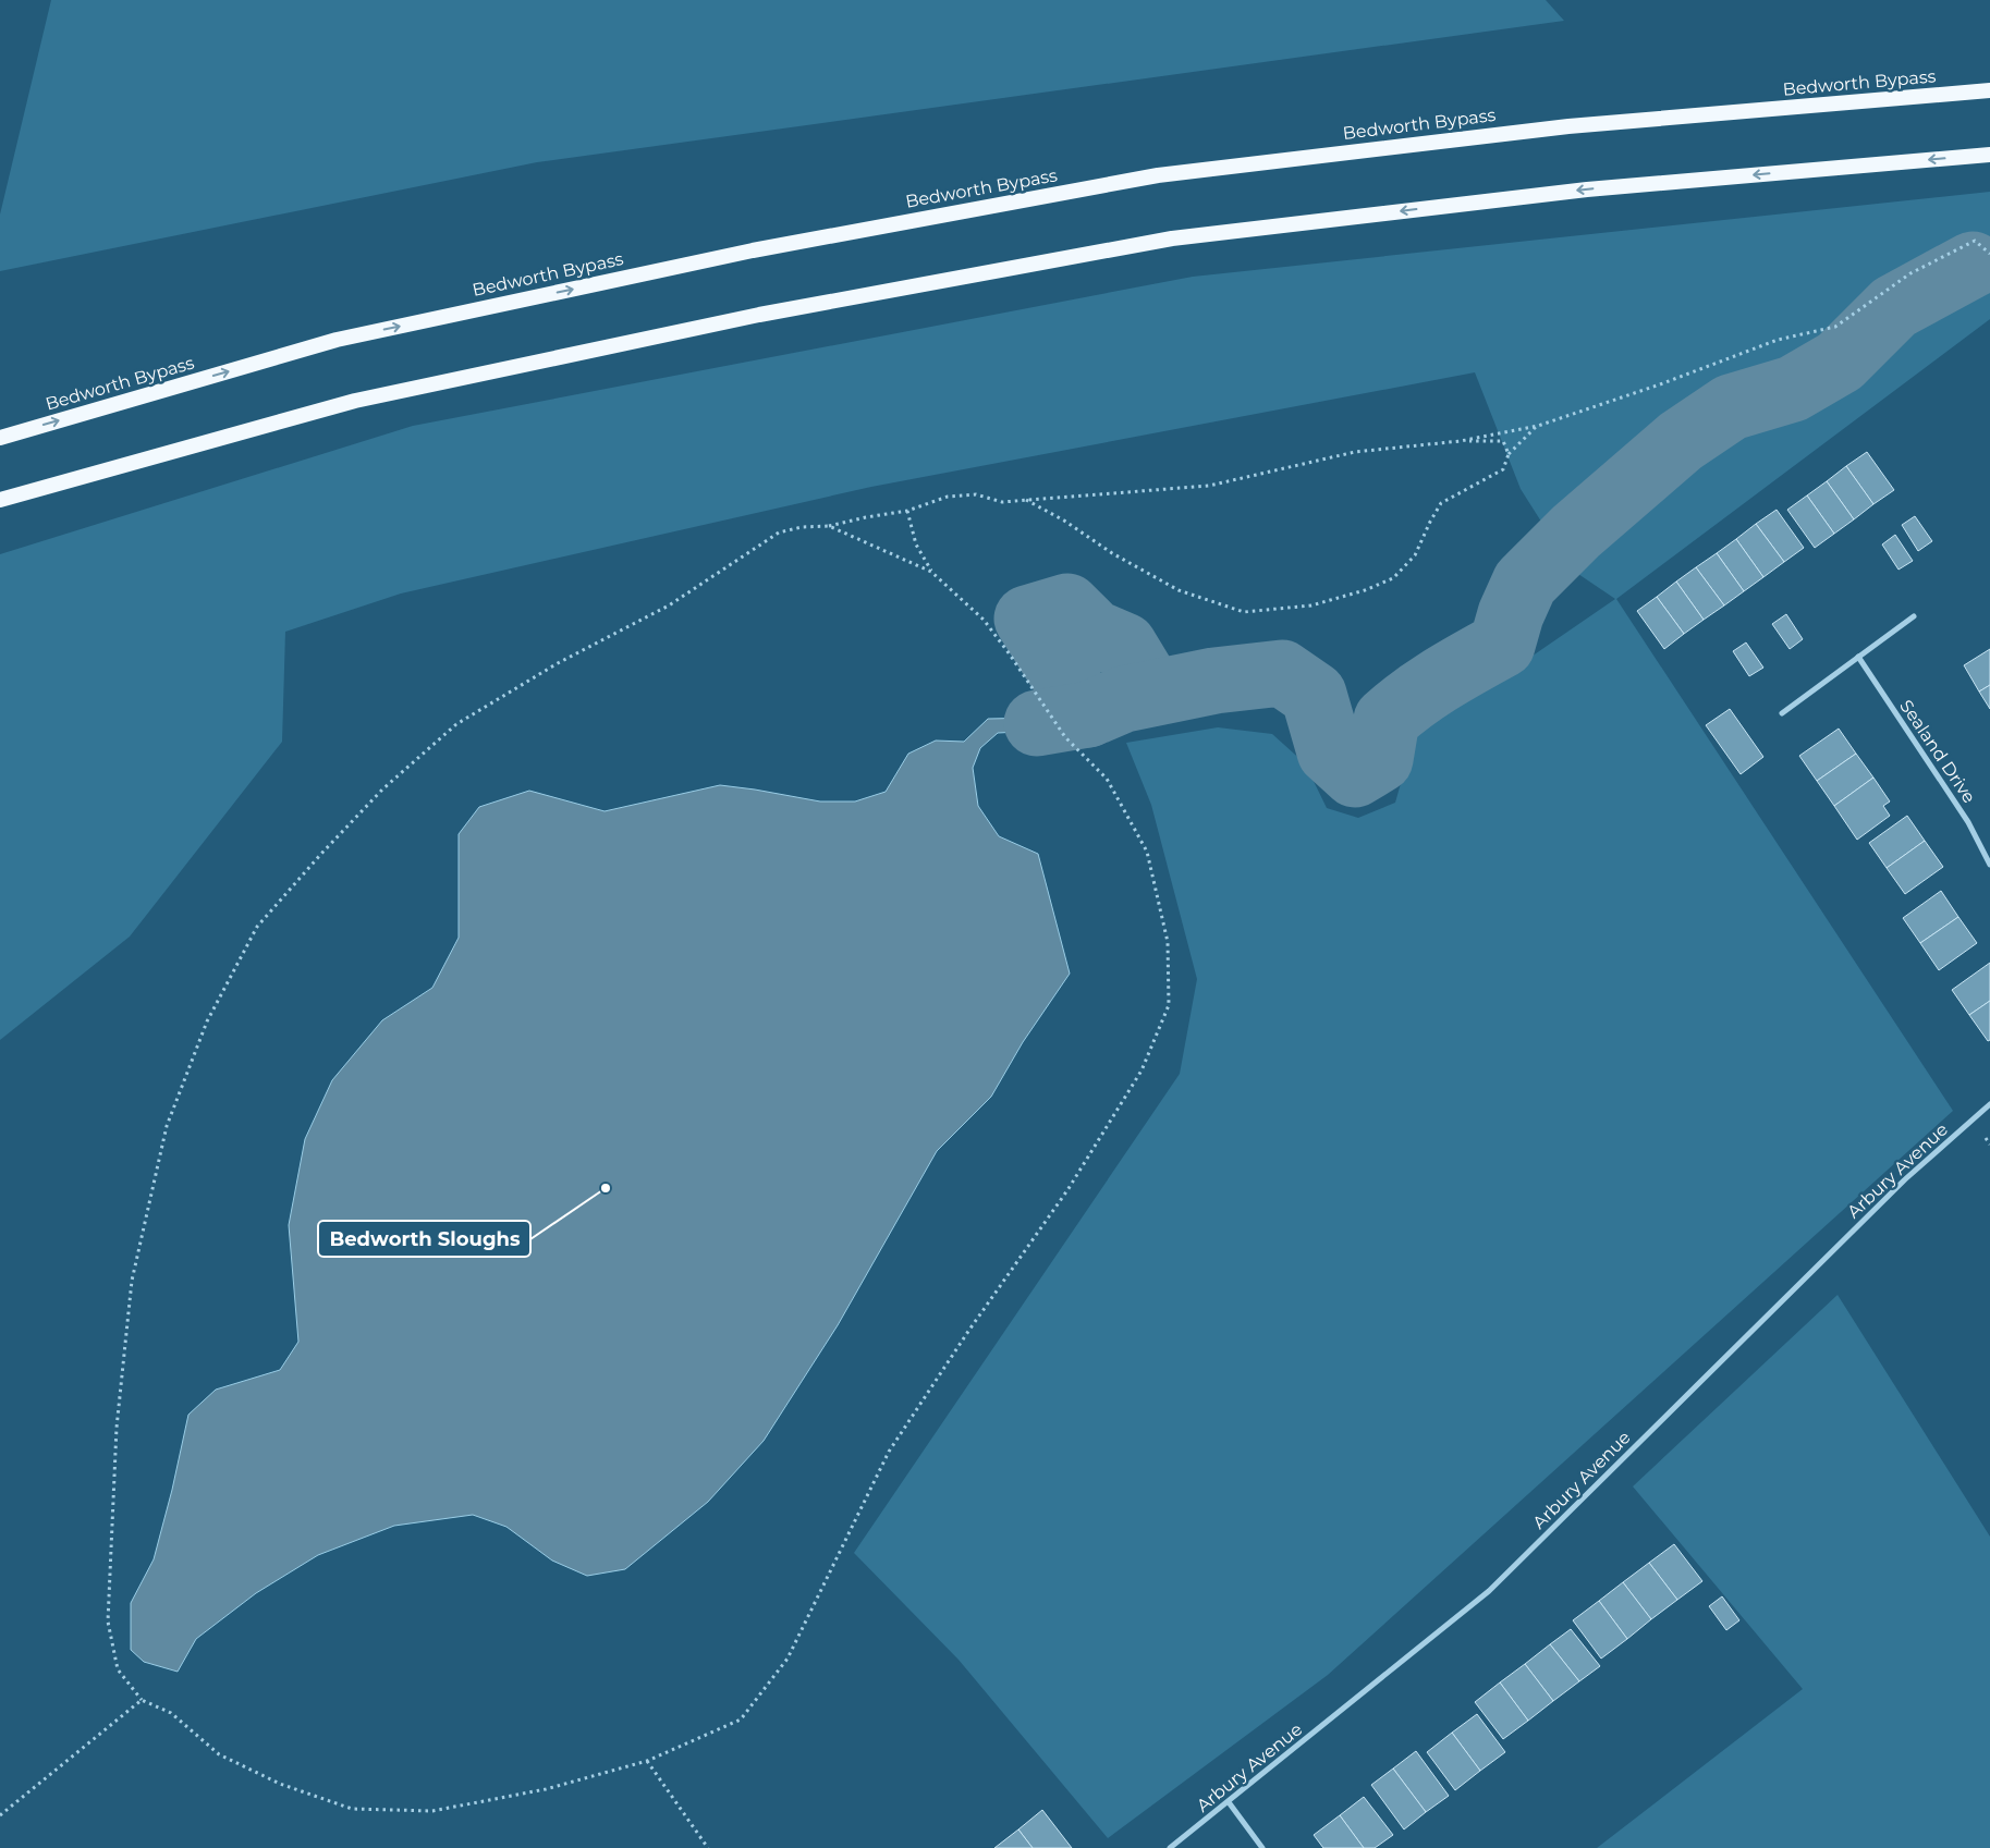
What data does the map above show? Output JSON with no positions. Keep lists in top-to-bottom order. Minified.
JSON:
{"streets":{"highway":["Bedworth Bypass"],"street":["Sealand Drive","Arbury Avenue"]},"places":["Bedworth Sloughs"]}
